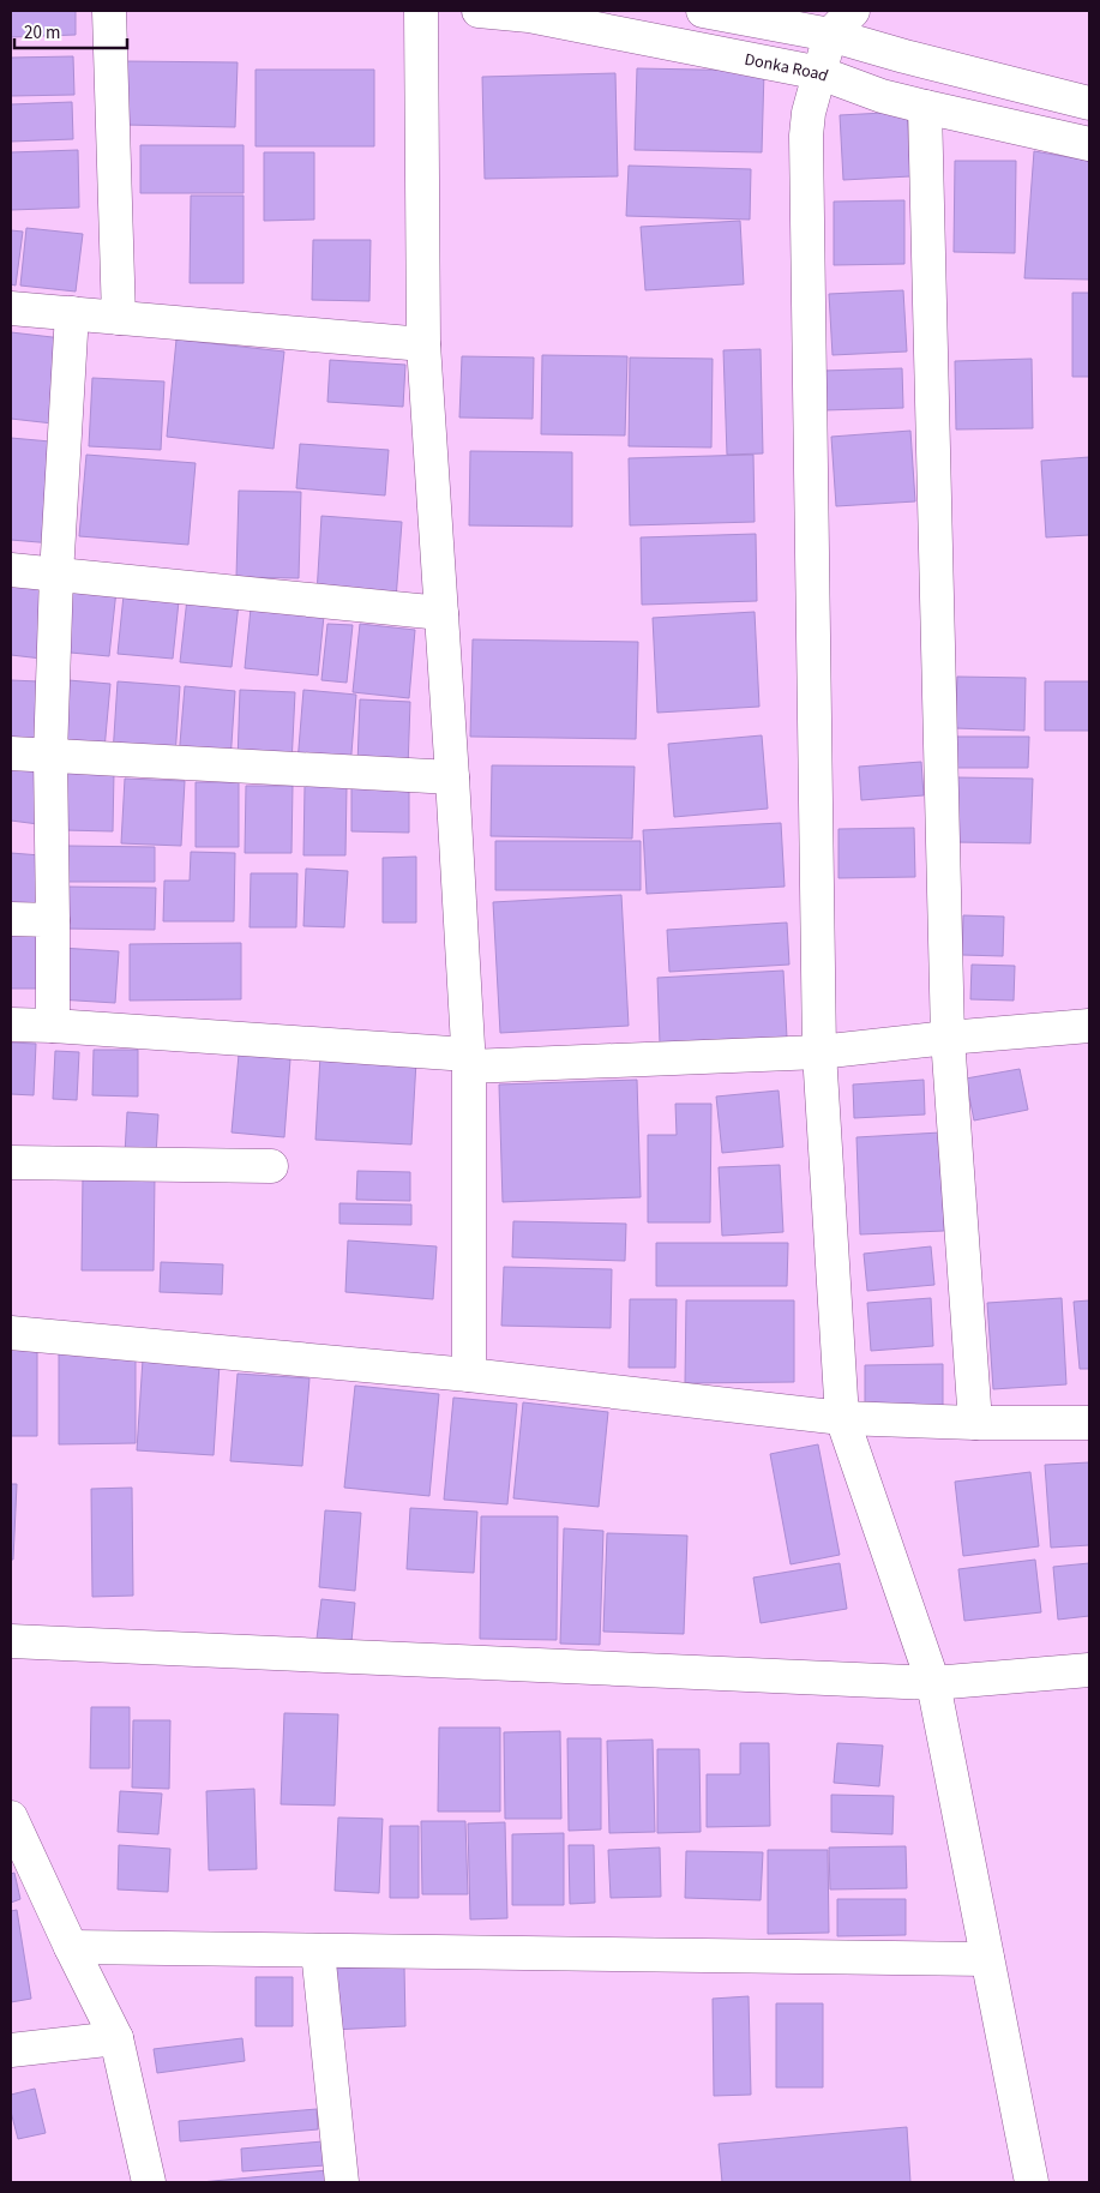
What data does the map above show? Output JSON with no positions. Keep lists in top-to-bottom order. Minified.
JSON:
{"streets":{"street":["Donka Road"]},"scale_bar":"20 m"}
